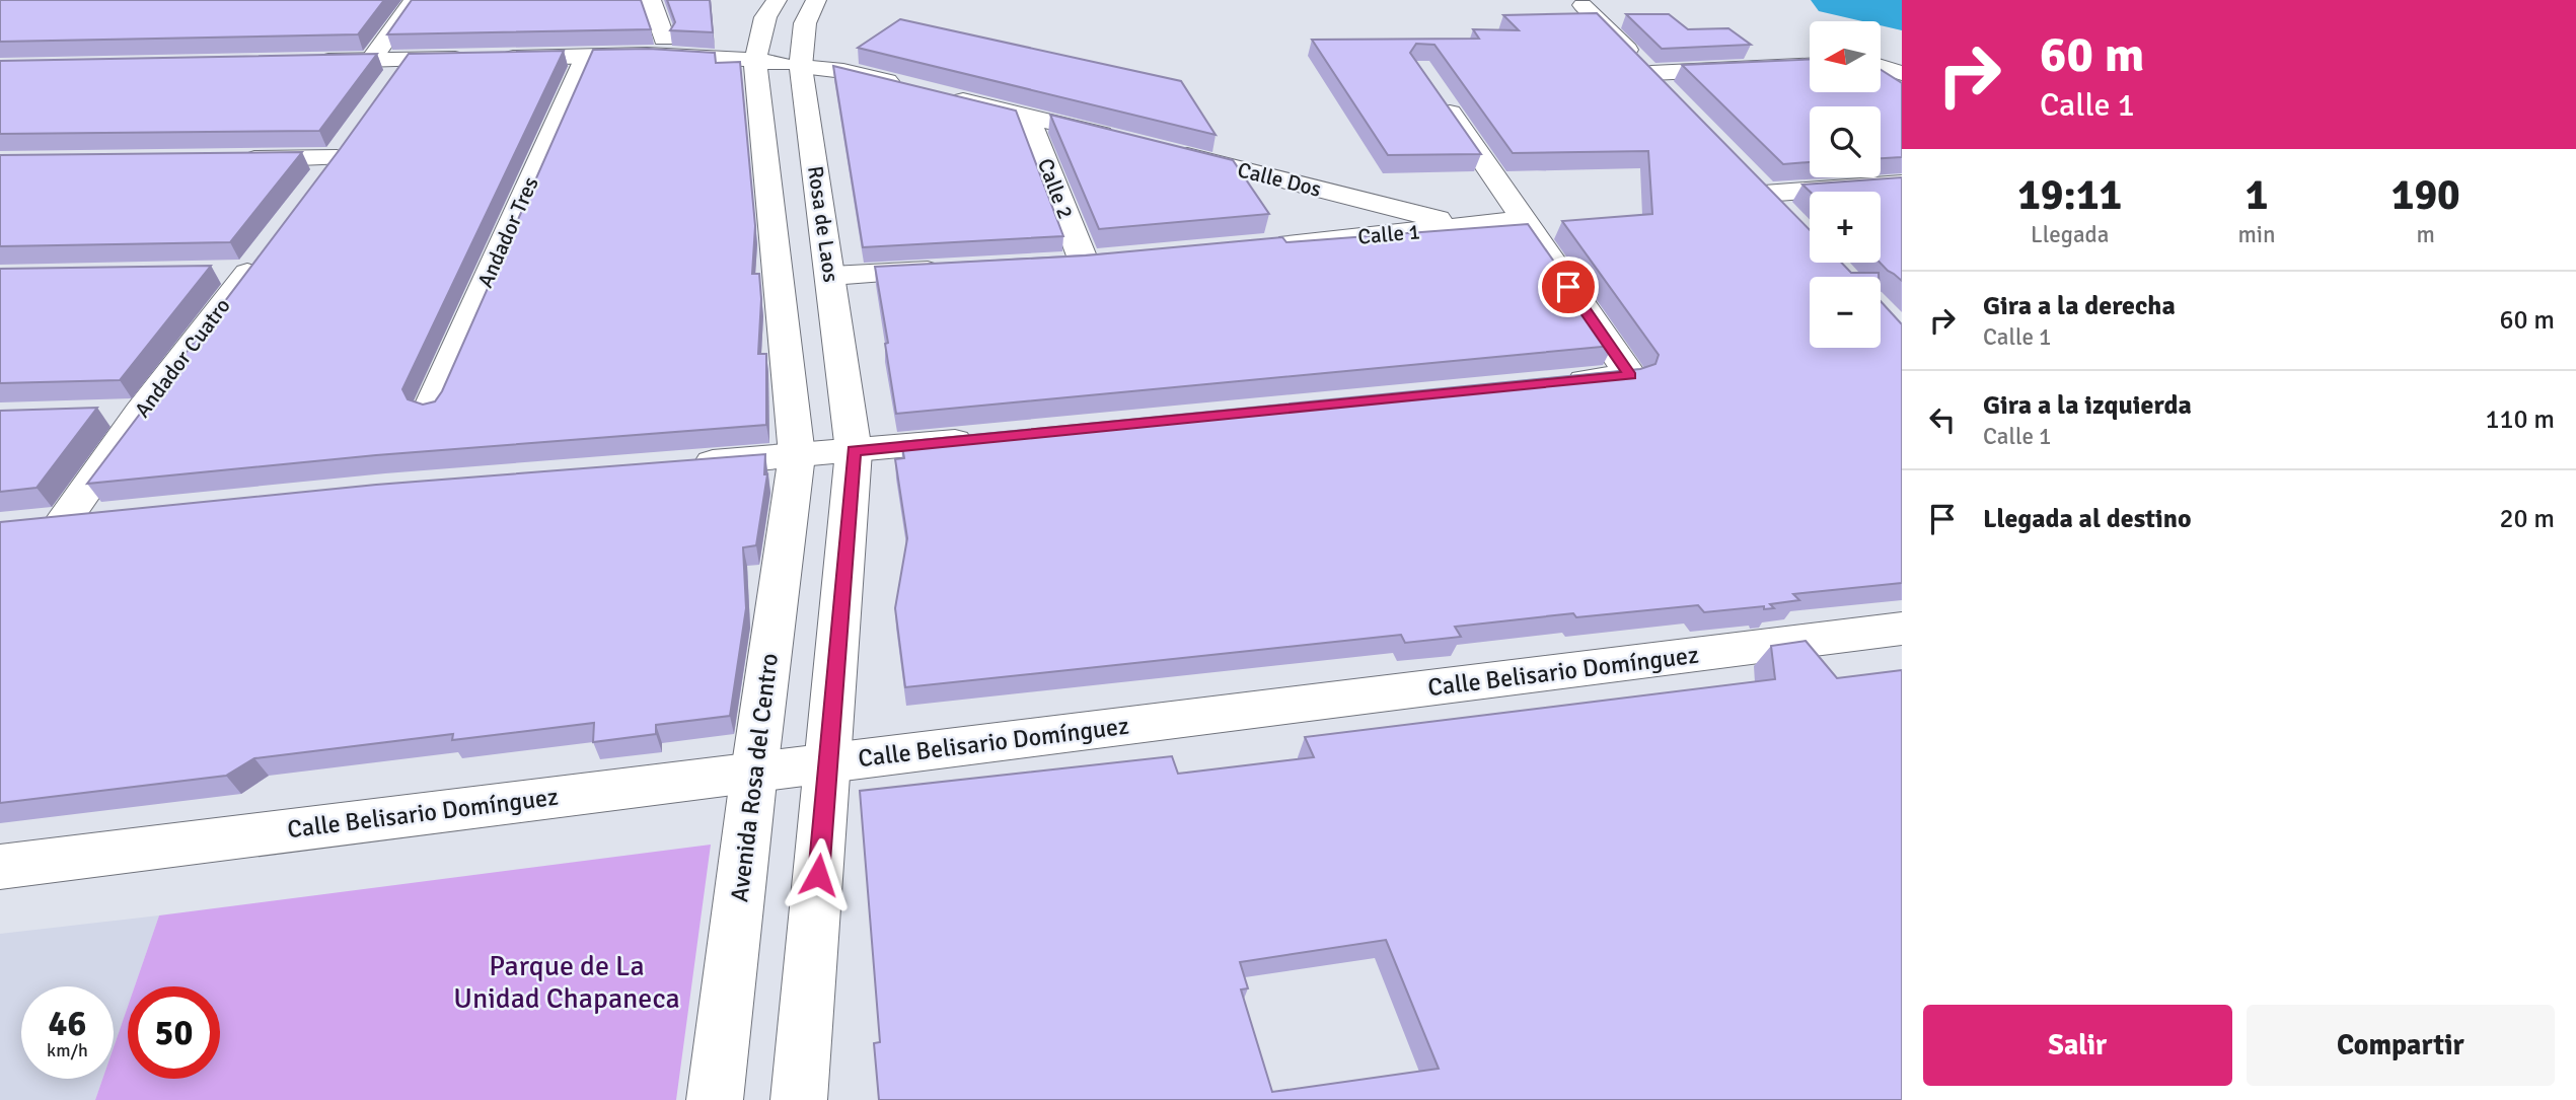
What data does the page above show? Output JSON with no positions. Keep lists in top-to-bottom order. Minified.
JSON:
{"streets":{"street":["Calle Dos","Calle 2","Rosa de Laos","Andador Tres","Calle 1","Andador Cuatro","Calle Belisario Domínguez","Avenida Rosa del Centro"]},"crossings":[["Calle Dos","Calle 1"],["Rosa de Laos","Avenida Rosa del Centro"],["Calle Belisario Domínguez","Avenida Rosa del Centro"]],"parks":["Parque de La Unidad Chapaneca"],"north":"left","page":{"turn":["60 m","Calle 1"],"map_buttons":["+","−"],"eta":["19:11","Llegada","1","min","190","m"],"list":[{"name":"Gira a la derecha","note":"Calle 1","value":"60 m"},{"name":"Gira a la izquierda","note":"Calle 1","value":"110 m"},{"name":"Llegada al destino","value":"20 m"}],"speed":"46 km/h","limit":"50","buttons":["Salir","Compartir"]}}
